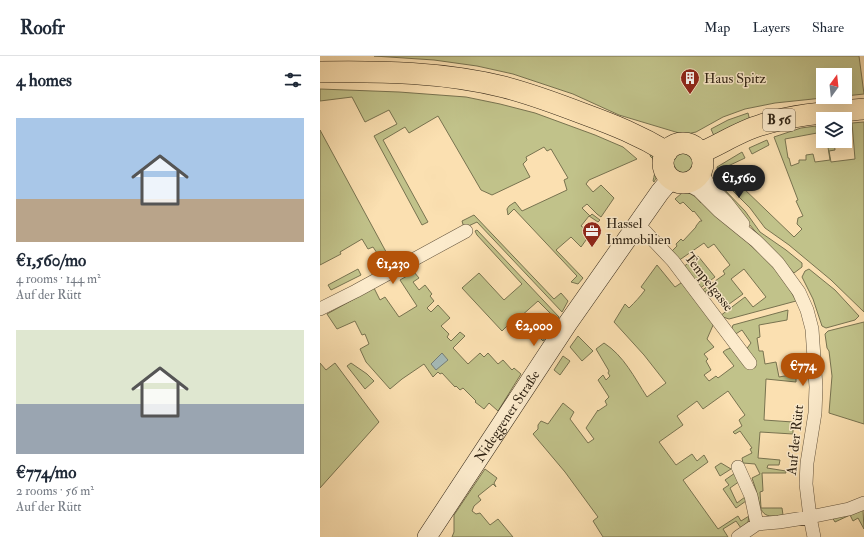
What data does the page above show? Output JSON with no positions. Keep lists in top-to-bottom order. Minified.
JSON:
{"streets":{"main road":["B 56","Nideggener Straße"],"street":["Tempelgasse","Auf der Rütt"]},"crossings":[["Tempelgasse","Nideggener Straße"],["Nideggener Straße","Auf der Rütt"]],"places":{"building":["Haus Spitz"],"office":["Hassel Immobilien"]},"north":"top","page":{"header":"Roofr","nav":["Map","Layers","Share"],"heading":"4 homes","list":[{"name":"€1,560/mo","note":"4 rooms · 144 m² · Auf der Rütt"},{"name":"€774/mo","note":"2 rooms · 56 m² · Auf der Rütt"}],"price":["€1,560","€1,230","€2,000","€774"]}}
